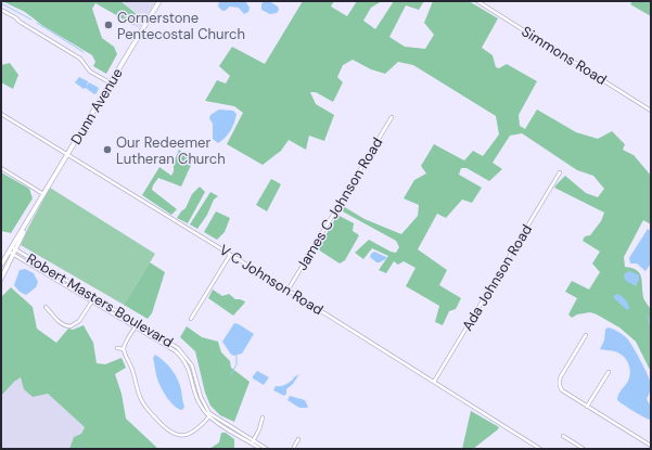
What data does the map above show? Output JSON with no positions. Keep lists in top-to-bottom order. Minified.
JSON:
{"streets":{"main road":["Dunn Avenue"],"street":["Simmons Road","James C Johnson Road","Ada Johnson Road","V C Johnson Road","Robert Masters Boulevard"]},"crossings":[["Dunn Avenue","V C Johnson Road"],["Dunn Avenue","Robert Masters Boulevard"],["James C Johnson Road","V C Johnson Road"],["Ada Johnson Road","V C Johnson Road"]],"places":["Cornerstone Pentecostal Church","Our Redeemer Lutheran Church"]}
